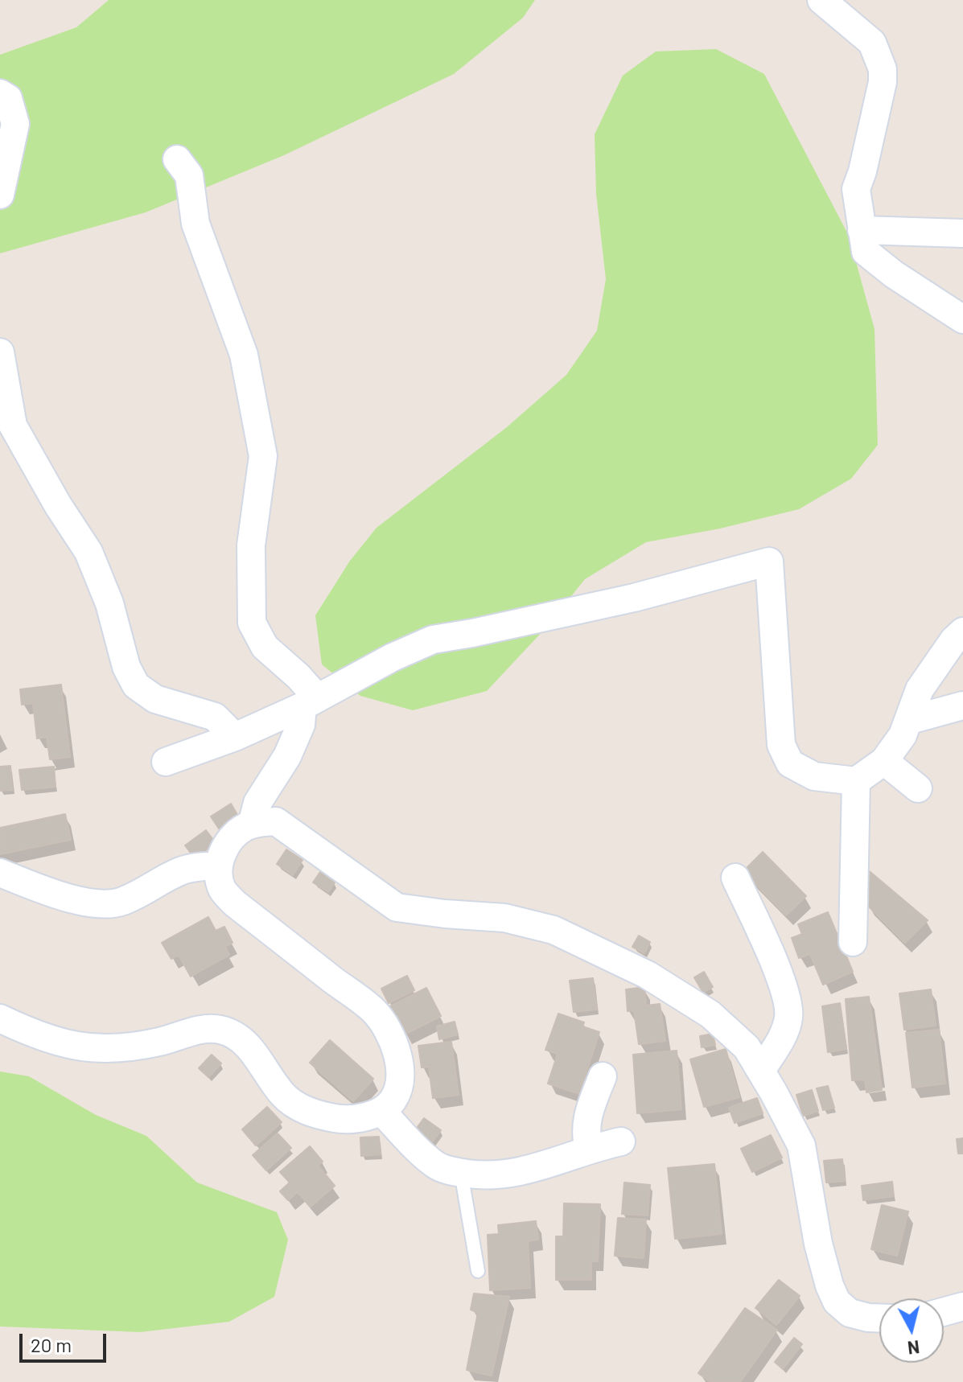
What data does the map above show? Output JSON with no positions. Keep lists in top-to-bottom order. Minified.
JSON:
{"scale_bar":"20 m","north":"bottom"}
